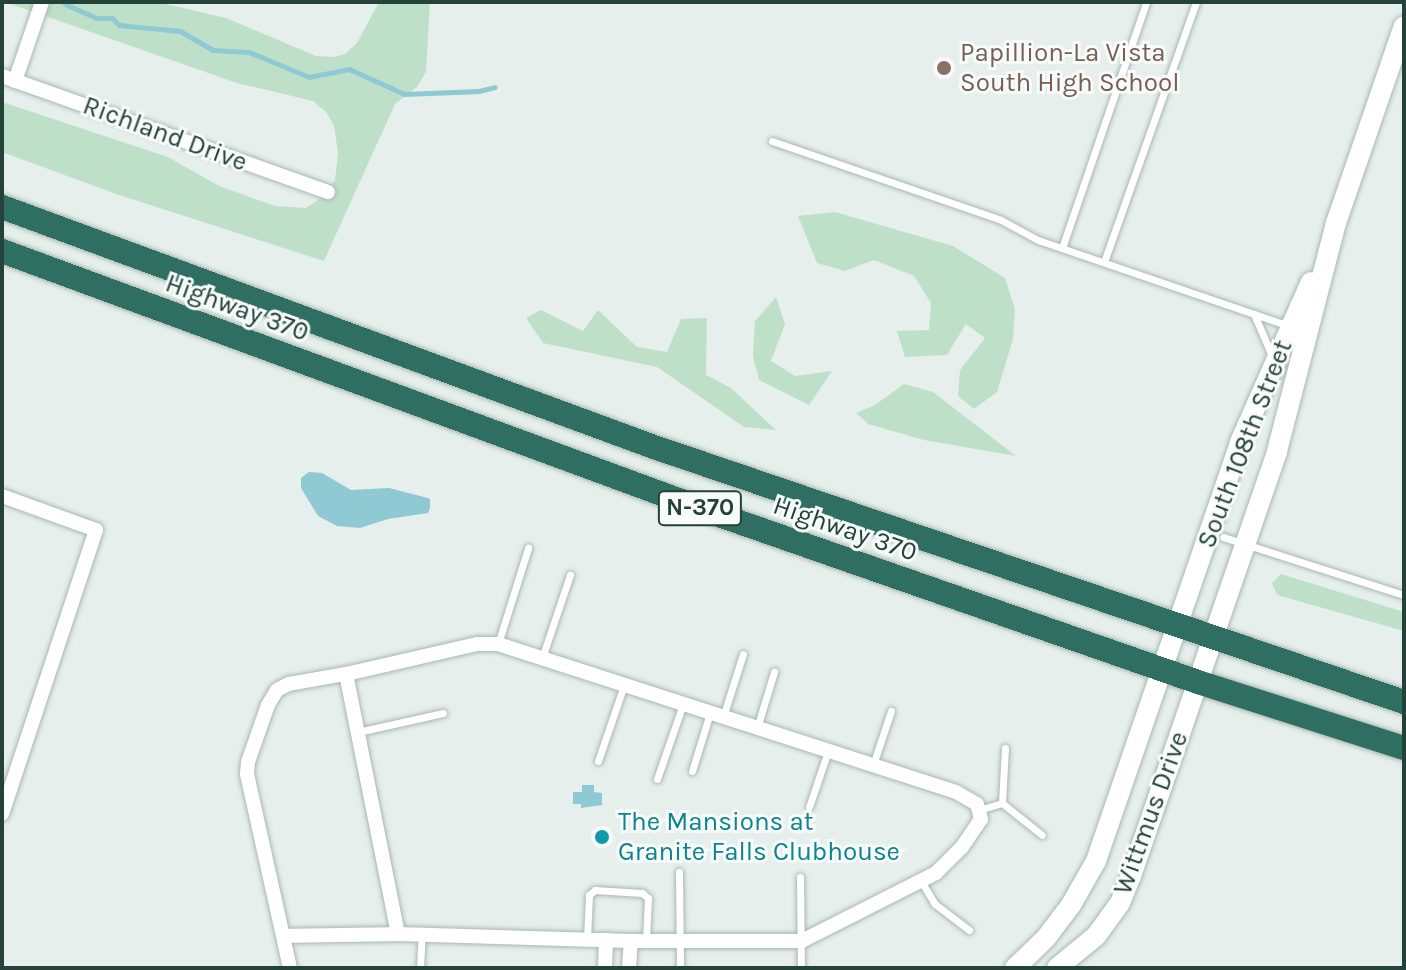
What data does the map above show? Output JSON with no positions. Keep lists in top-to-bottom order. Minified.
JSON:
{"streets":{"highway":["Highway 370","N-370"],"street":["Richland Drive","South 108th Street","Wittmus Drive"]},"crossings":[["Highway 370","South 108th Street"],["Highway 370","Wittmus Drive"],["South 108th Street","Wittmus Drive"]],"places":["Papillion-La Vista South High School","The Mansions at Granite Falls Clubhouse"]}
